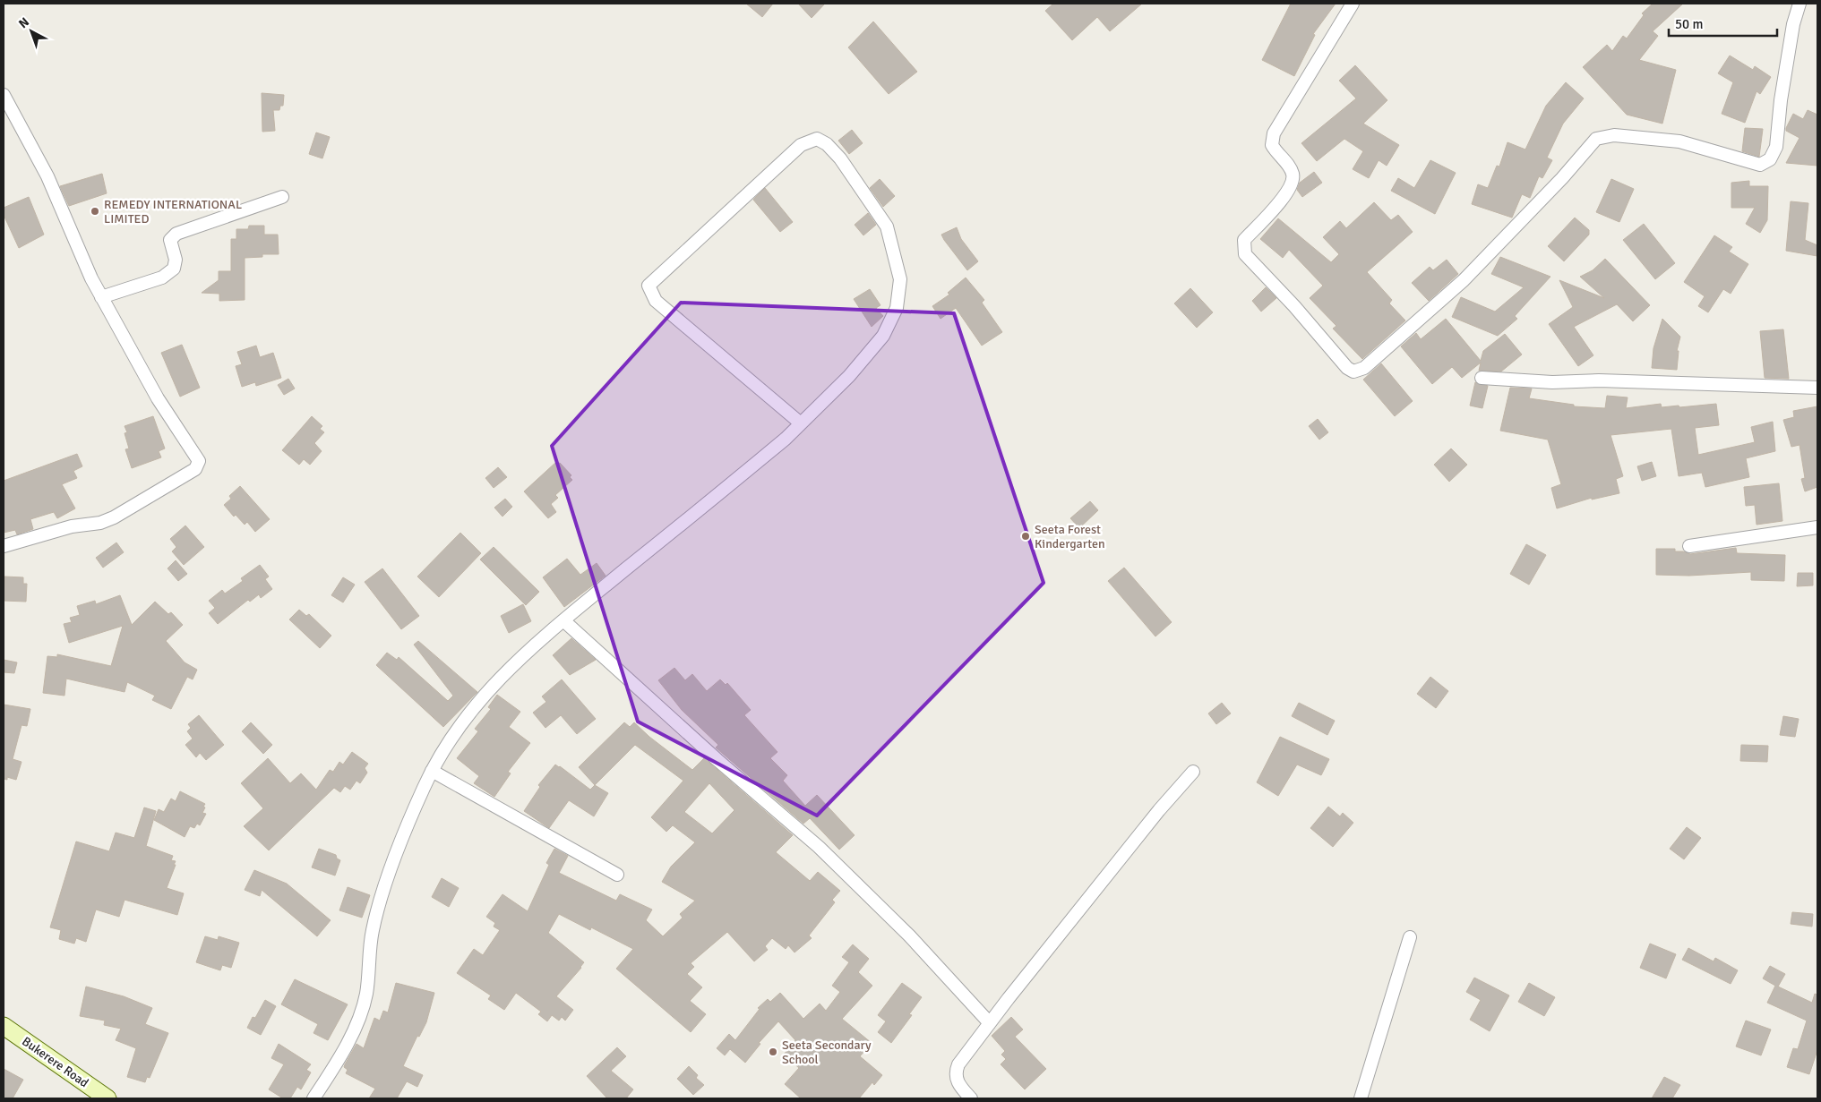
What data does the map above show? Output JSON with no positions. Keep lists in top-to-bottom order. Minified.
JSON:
{"streets":{"main road":["Bukerere Road"]},"places":["REMEDY INTERNATIONAL LIMITED","Seeta Forest Kindergarten","Seeta Secondary School"],"scale_bar":"50 m","north":"top left"}
